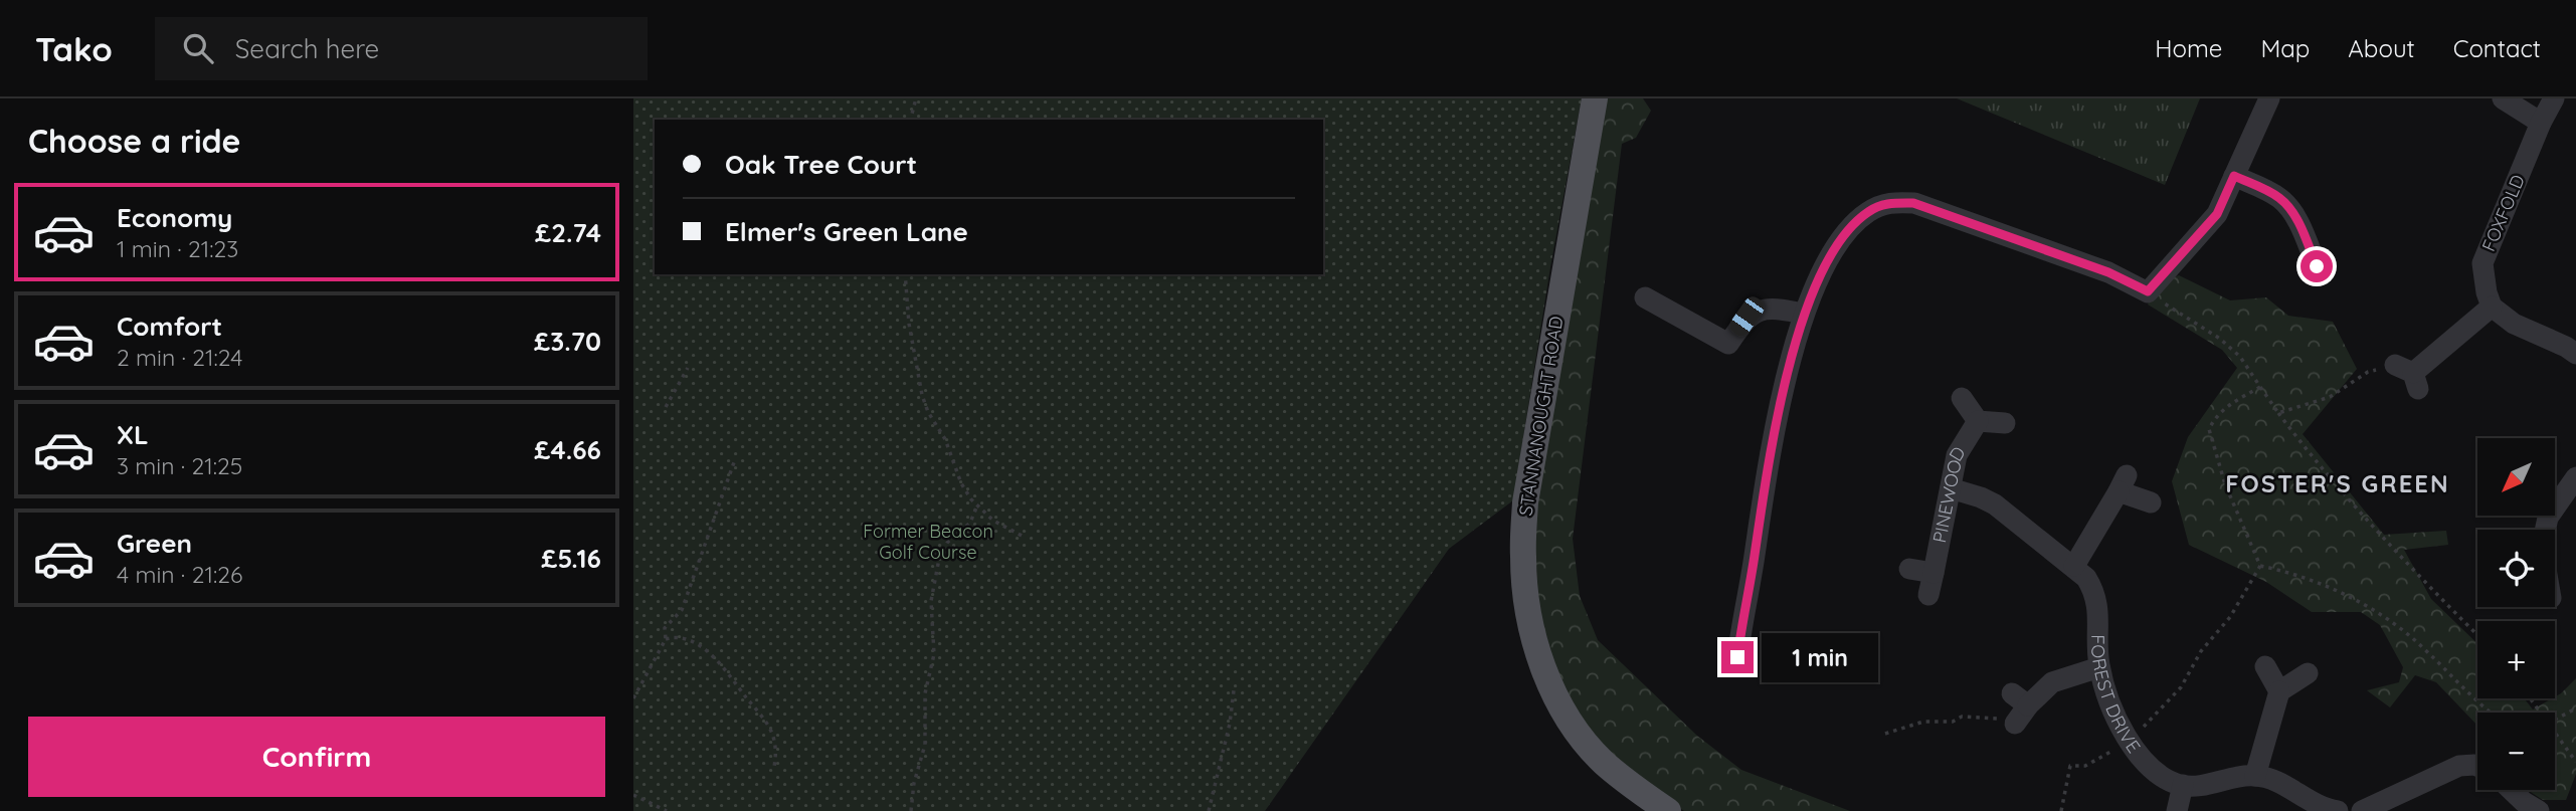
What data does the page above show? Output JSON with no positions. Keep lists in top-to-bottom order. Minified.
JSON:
{"streets":{"main road":["STANNANOUGHT ROAD"],"street":["FOXFOLD","PINEWOOD","FOREST DRIVE"]},"crossings":[["PINEWOOD","FOREST DRIVE"]],"districts":["FOSTER'S GREEN"],"parks":["Former Beacon Golf Course"],"north":"bottom left","page":{"header":"Tako","search":"Search here","nav":["Home","Map","About","Contact"],"heading":"Choose a ride","banner":["Oak Tree Court","Elmer's Green Lane"],"list":[{"name":"Economy","note":"1 min · 21:23","value":"£2.74"},{"name":"Comfort","note":"2 min · 21:24","value":"£3.70"},{"name":"XL","note":"3 min · 21:25","value":"£4.66"},{"name":"Green","note":"4 min · 21:26","value":"£5.16"}],"map_buttons":["+","−"],"bubble":"1 min","buttons":"Confirm"}}
